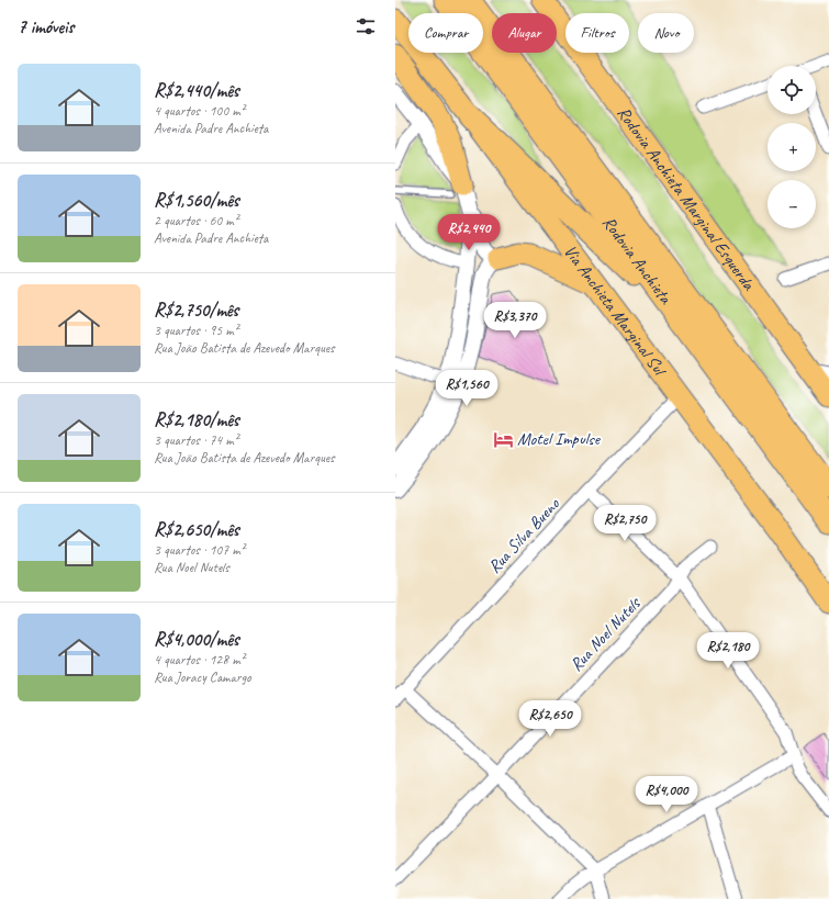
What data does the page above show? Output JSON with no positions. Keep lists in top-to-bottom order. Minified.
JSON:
{"streets":{"highway":["Rodovia Anchieta Marginal Esquerda","Rodovia Anchieta","Via Anchieta Marginal Sul"],"street":["Rua Silva Bueno","Rua Noel Nutels"]},"crossings":[["Via Anchieta Marginal Sul","Rua Silva Bueno"]],"places":{"hotel":["Motel Impulse"]},"page":{"heading":"7 imóveis","chip":["Comprar","Alugar","Filtros","Novo"],"list":[{"name":"R$2,440/mês","note":"4 quartos · 100 m² · Avenida Padre Anchieta"},{"name":"R$1,560/mês","note":"2 quartos · 60 m² · Avenida Padre Anchieta"},{"name":"R$2,750/mês","note":"3 quartos · 95 m² · Rua João Batista de Azevedo Marques"},{"name":"R$2,180/mês","note":"3 quartos · 74 m² · Rua João Batista de Azevedo Marques"},{"name":"R$2,650/mês","note":"3 quartos · 107 m² · Rua Noel Nutels"},{"name":"R$4,000/mês","note":"4 quartos · 128 m² · Rua Joracy Camargo"}],"map_buttons":["+","−"],"price":["R$2,440","R$3,370","R$1,560","R$2,750","R$2,180","R$2,650","R$4,000"]}}
